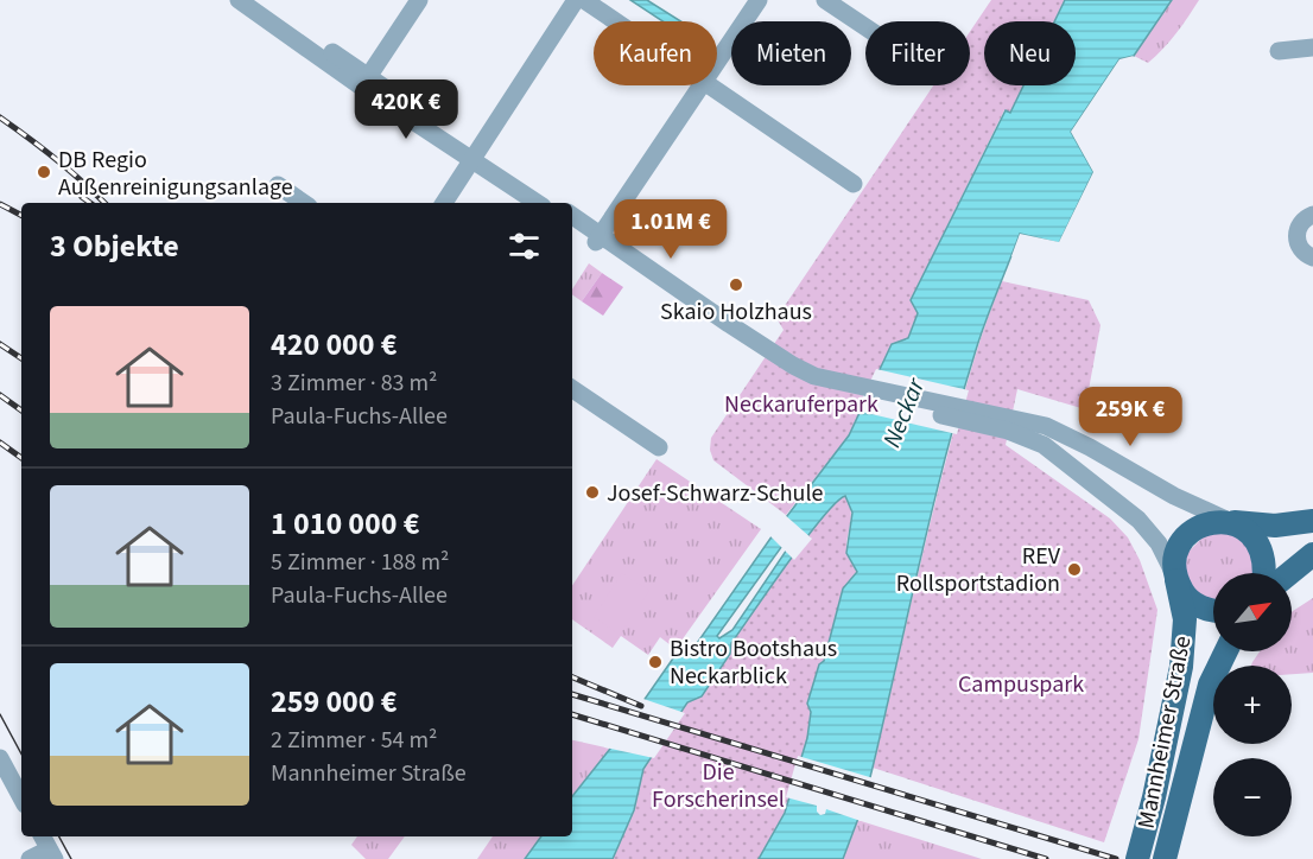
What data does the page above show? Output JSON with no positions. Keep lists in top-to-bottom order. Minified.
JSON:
{"streets":{"main road":["Mannheimer Straße"]},"water":["Neckar"],"parks":["Neckaruferpark","Campuspark","Die Forscherinsel"],"places":["DB Regio Außenreinigungsanlage","Skaio Holzhaus","Josef-Schwarz-Schule","REV Rollsportstadion","Bistro Bootshaus Neckarblick"],"north":"top right","page":{"chip":["Kaufen","Mieten","Filter","Neu"],"price":["420K €","1.01M €","259K €"],"heading":"3 Objekte","list":[{"name":"420 000 €","note":"3 Zimmer · 83 m² · Paula-Fuchs-Allee"},{"name":"1 010 000 €","note":"5 Zimmer · 188 m² · Paula-Fuchs-Allee"},{"name":"259 000 €","note":"2 Zimmer · 54 m² · Mannheimer Straße"}],"map_buttons":["+","−"]}}
